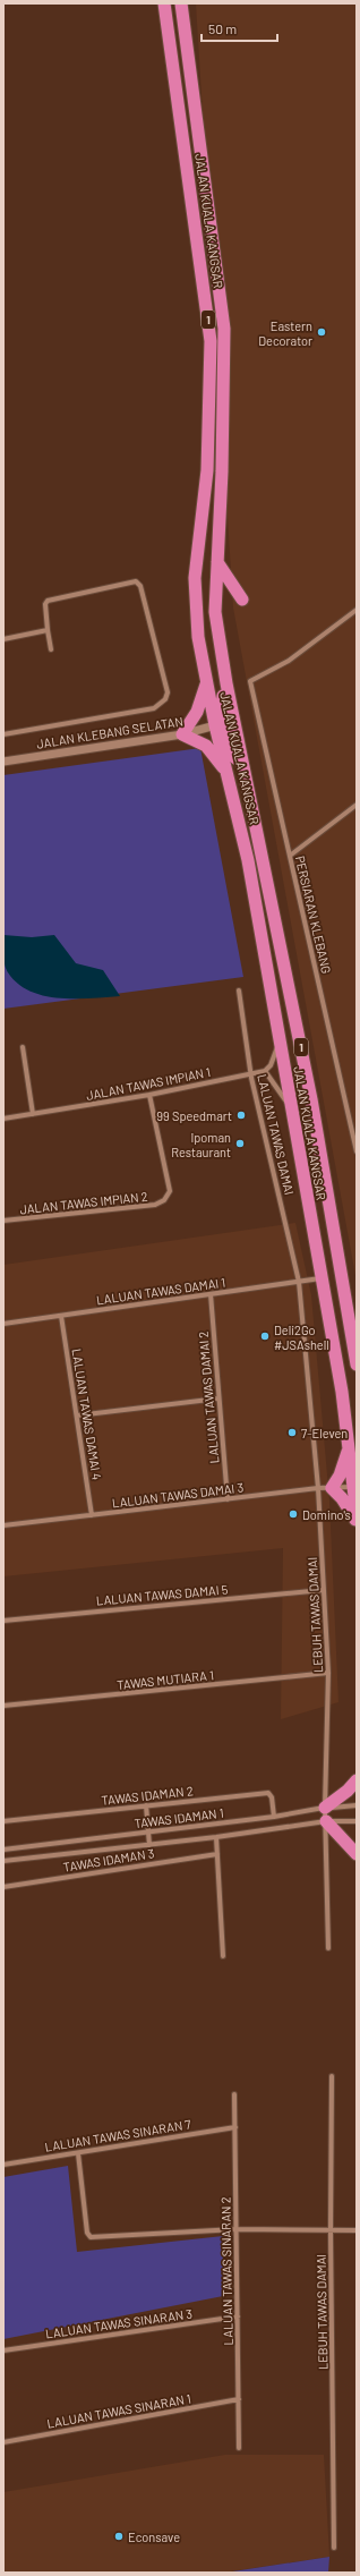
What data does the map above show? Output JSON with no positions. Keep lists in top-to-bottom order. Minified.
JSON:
{"streets":{"highway":["JALAN KUALA KANGSAR","1"],"street":["JALAN KLEBANG SELATAN","PERSIARAN KLEBANG","JALAN TAWAS IMPIAN 1","LALUAN TAWAS DAMAI","JALAN TAWAS IMPIAN 2","LALUAN TAWAS DAMAI 1","LALUAN TAWAS DAMAI 2","LALUAN TAWAS DAMAI 4","LALUAN TAWAS DAMAI 3","LALUAN TAWAS DAMAI 5","LEBUH TAWAS DAMAI","TAWAS MUTIARA 1","TAWAS IDAMAN 2","TAWAS IDAMAN 1","TAWAS IDAMAN 3","LALUAN TAWAS SINARAN 7","LALUAN TAWAS SINARAN 2","LALUAN TAWAS SINARAN 3","LALUAN TAWAS SINARAN 1"]},"crossings":[["JALAN KUALA KANGSAR","JALAN KLEBANG SELATAN"],["JALAN KUALA KANGSAR","LALUAN TAWAS DAMAI 1"],["JALAN KUALA KANGSAR","LALUAN TAWAS DAMAI 3"],["JALAN TAWAS IMPIAN 1","LALUAN TAWAS DAMAI"],["JALAN TAWAS IMPIAN 1","JALAN TAWAS IMPIAN 2"],["LALUAN TAWAS DAMAI","LALUAN TAWAS DAMAI 1"],["LALUAN TAWAS DAMAI","LEBUH TAWAS DAMAI"],["LALUAN TAWAS DAMAI 1","LALUAN TAWAS DAMAI 2"],["LALUAN TAWAS DAMAI 1","LALUAN TAWAS DAMAI 4"],["LALUAN TAWAS DAMAI 1","LEBUH TAWAS DAMAI"],["LALUAN TAWAS DAMAI 2","LALUAN TAWAS DAMAI 3"],["LALUAN TAWAS DAMAI 4","LALUAN TAWAS DAMAI 3"],["LALUAN TAWAS DAMAI 3","LEBUH TAWAS DAMAI"],["LALUAN TAWAS DAMAI 5","LEBUH TAWAS DAMAI"],["LEBUH TAWAS DAMAI","TAWAS MUTIARA 1"],["LEBUH TAWAS DAMAI","TAWAS IDAMAN 1"],["TAWAS IDAMAN 2","TAWAS IDAMAN 1"],["LALUAN TAWAS SINARAN 7","LALUAN TAWAS SINARAN 2"],["LALUAN TAWAS SINARAN 2","LALUAN TAWAS SINARAN 3"],["LALUAN TAWAS SINARAN 2","LALUAN TAWAS SINARAN 1"]],"places":["Eastern Decorator","99 Speedmart","Ipoman Restaurant","Deli2Go #JSAshell","7-Eleven","Domino's","Econsave"],"scale_bar":"50 m"}
